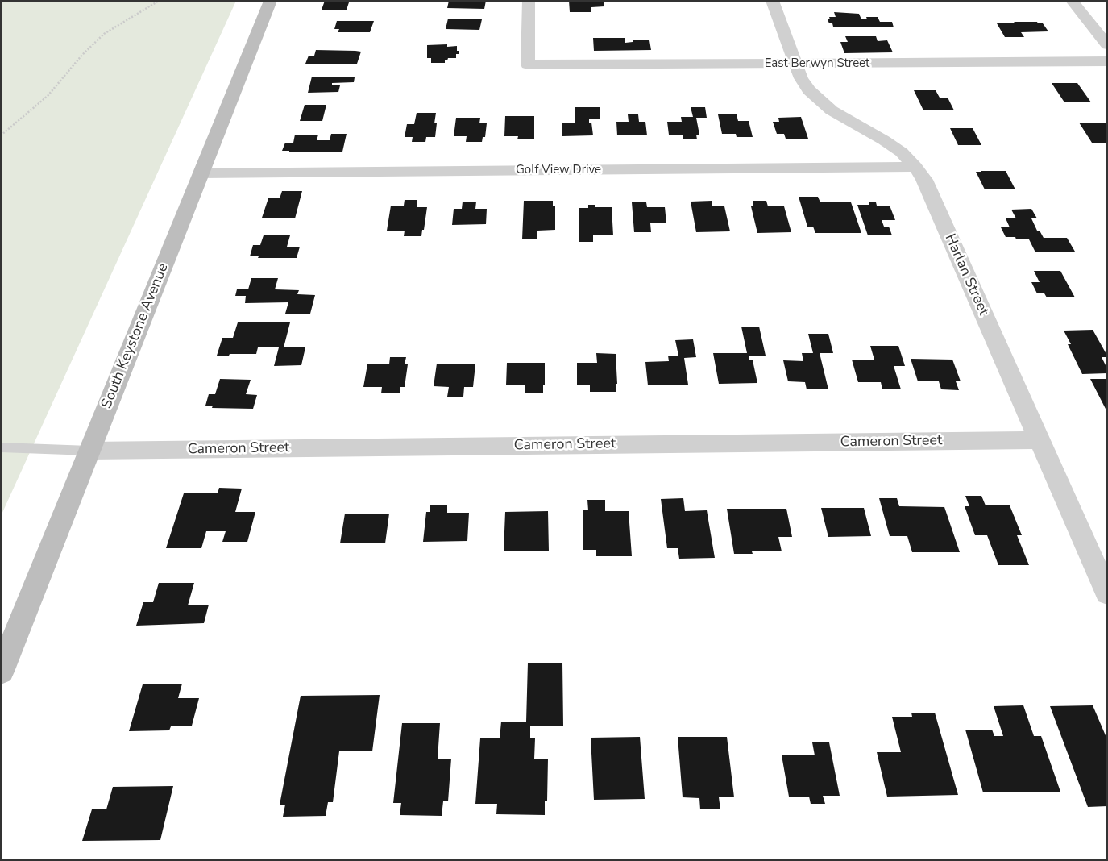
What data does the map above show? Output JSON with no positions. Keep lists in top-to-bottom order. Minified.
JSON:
{"streets":{"main road":["South Keystone Avenue"],"street":["East Berwyn Street","Golf View Drive","Harlan Street","Cameron Street"]},"crossings":[["East Berwyn Street","Harlan Street"],["Golf View Drive","Harlan Street"],["Golf View Drive","South Keystone Avenue"],["Harlan Street","Cameron Street"],["South Keystone Avenue","Cameron Street"]]}
